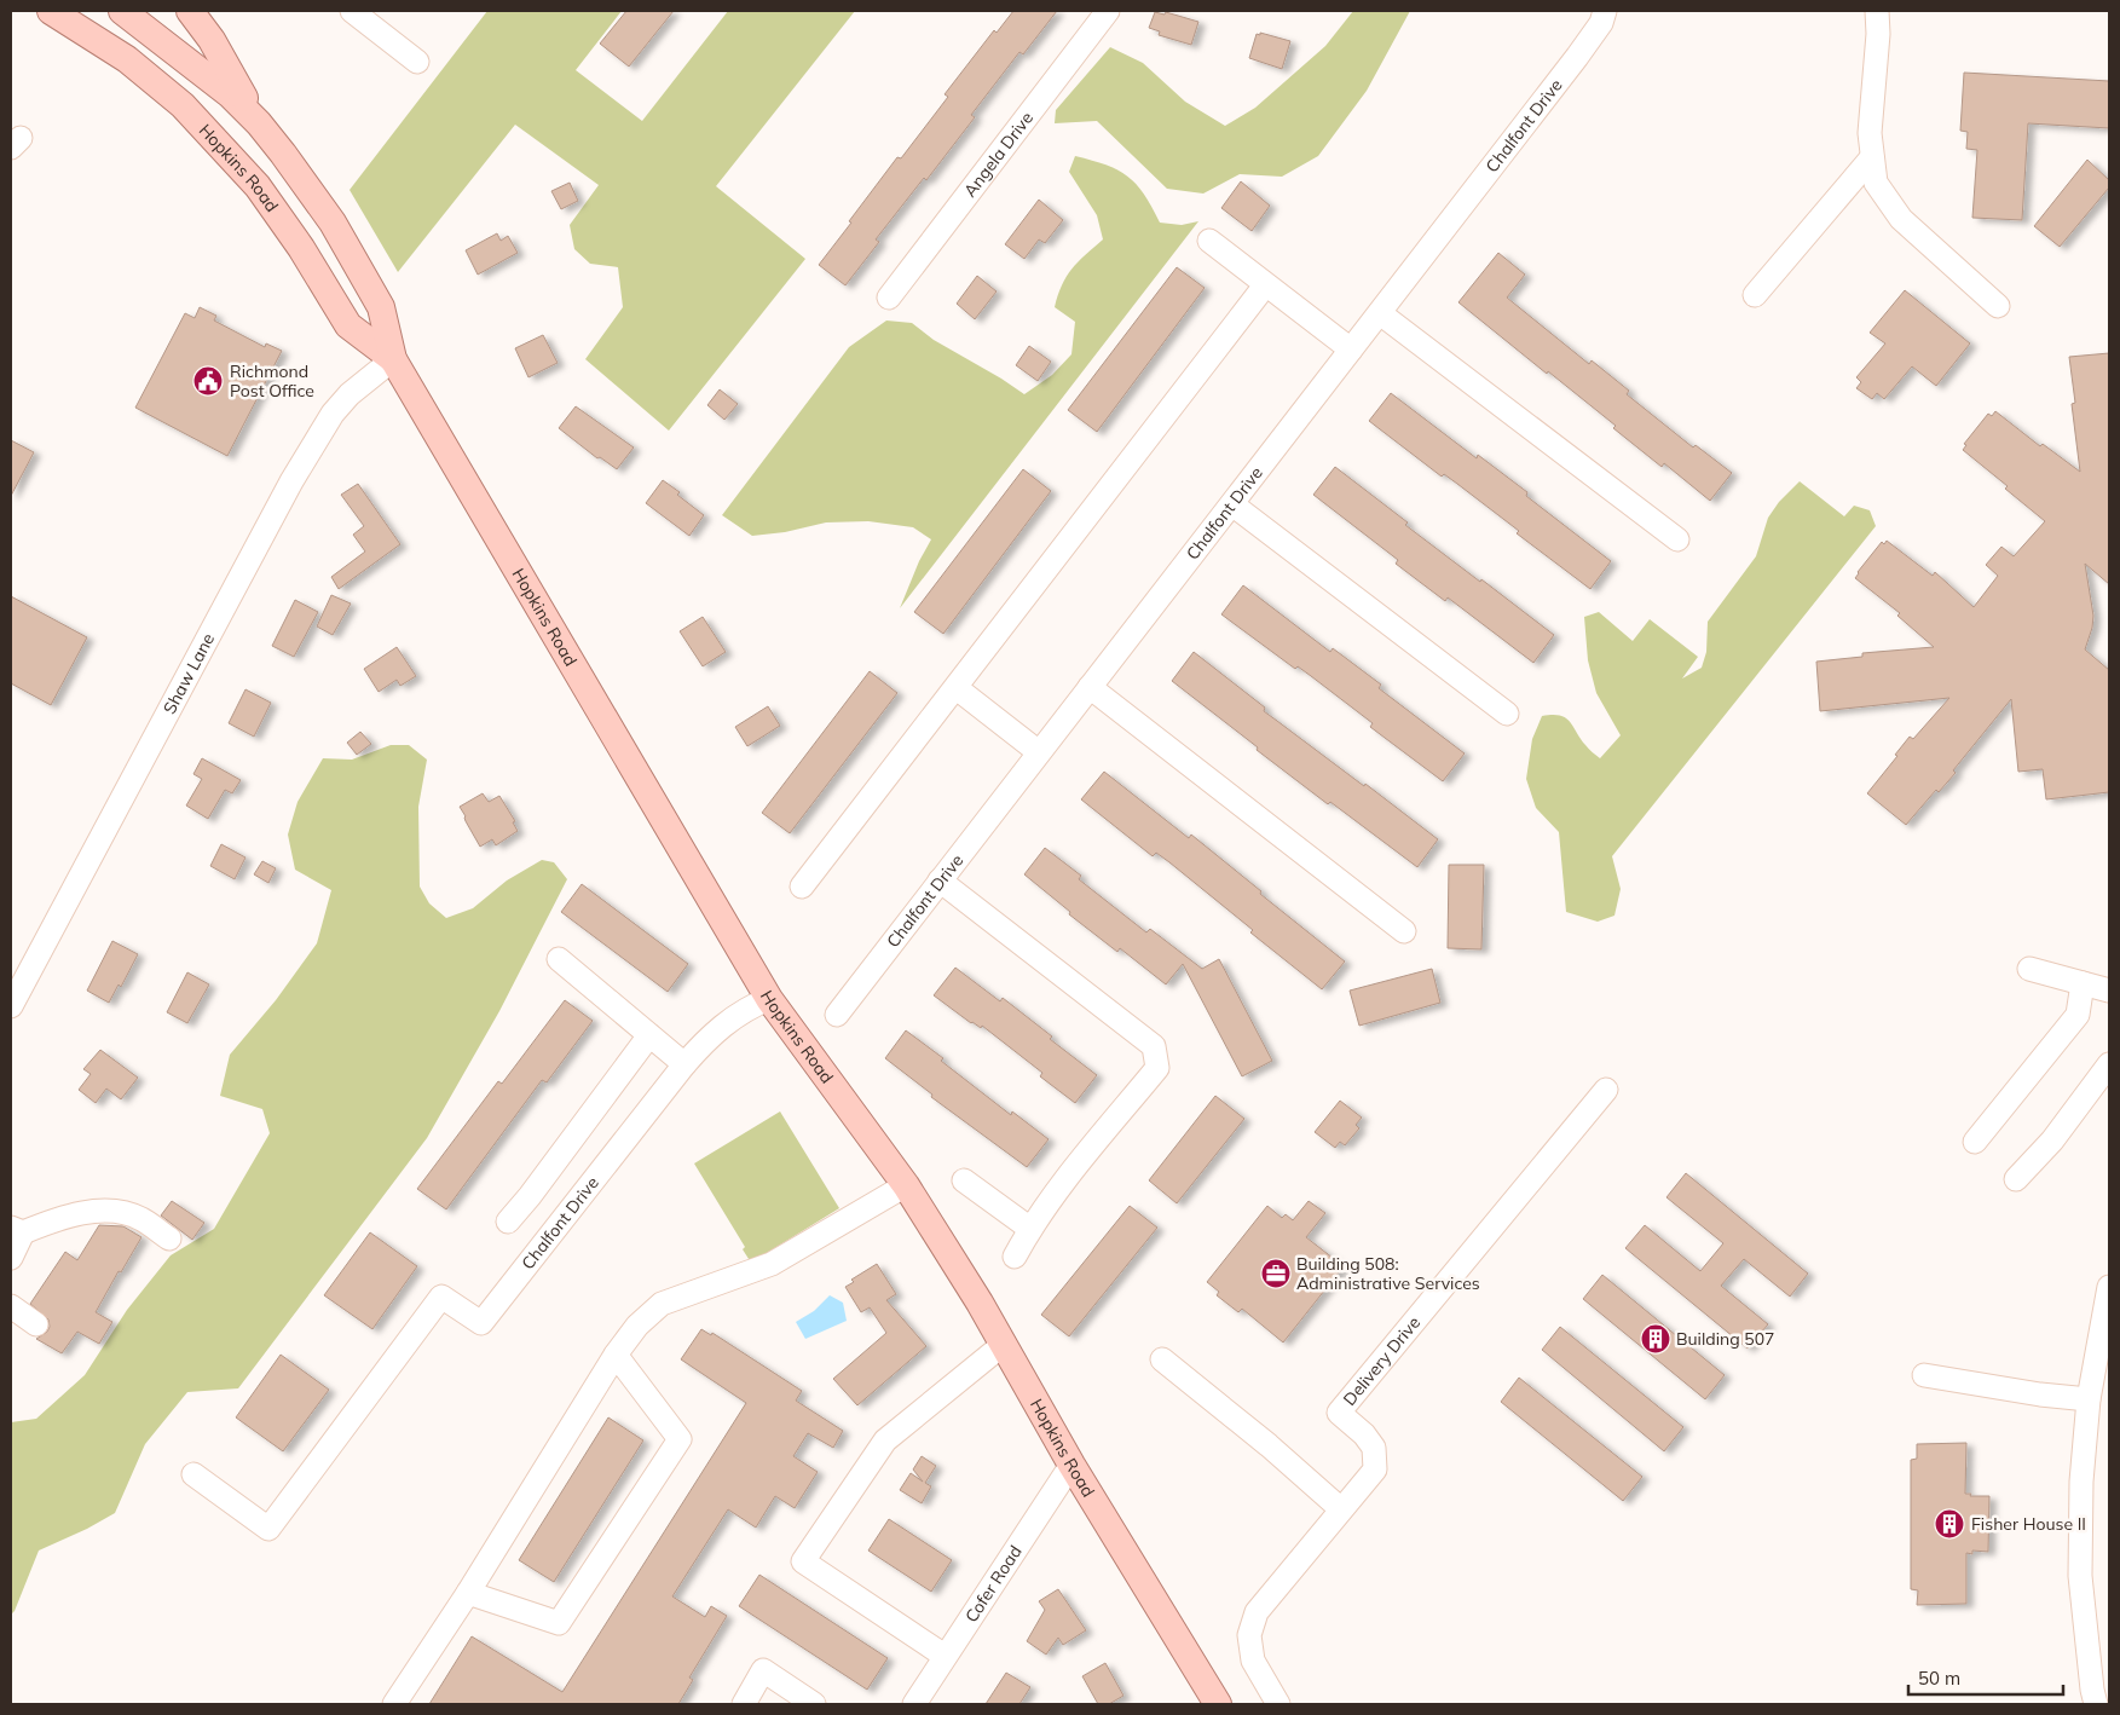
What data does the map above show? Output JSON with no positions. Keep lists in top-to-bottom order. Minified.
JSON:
{"streets":{"main road":["Hopkins Road"],"street":["Chalfont Drive","Angela Drive","Shaw Lane","Delivery Drive","Cofer Road"]},"crossings":[["Chalfont Drive","Hopkins Road"],["Hopkins Road","Shaw Lane"],["Hopkins Road","Cofer Road"]],"places":{"public building":["Richmond Post Office"],"office":["Building 508: Administrative Services"],"building":["Building 507","Fisher House II"]},"scale_bar":"50 m"}
